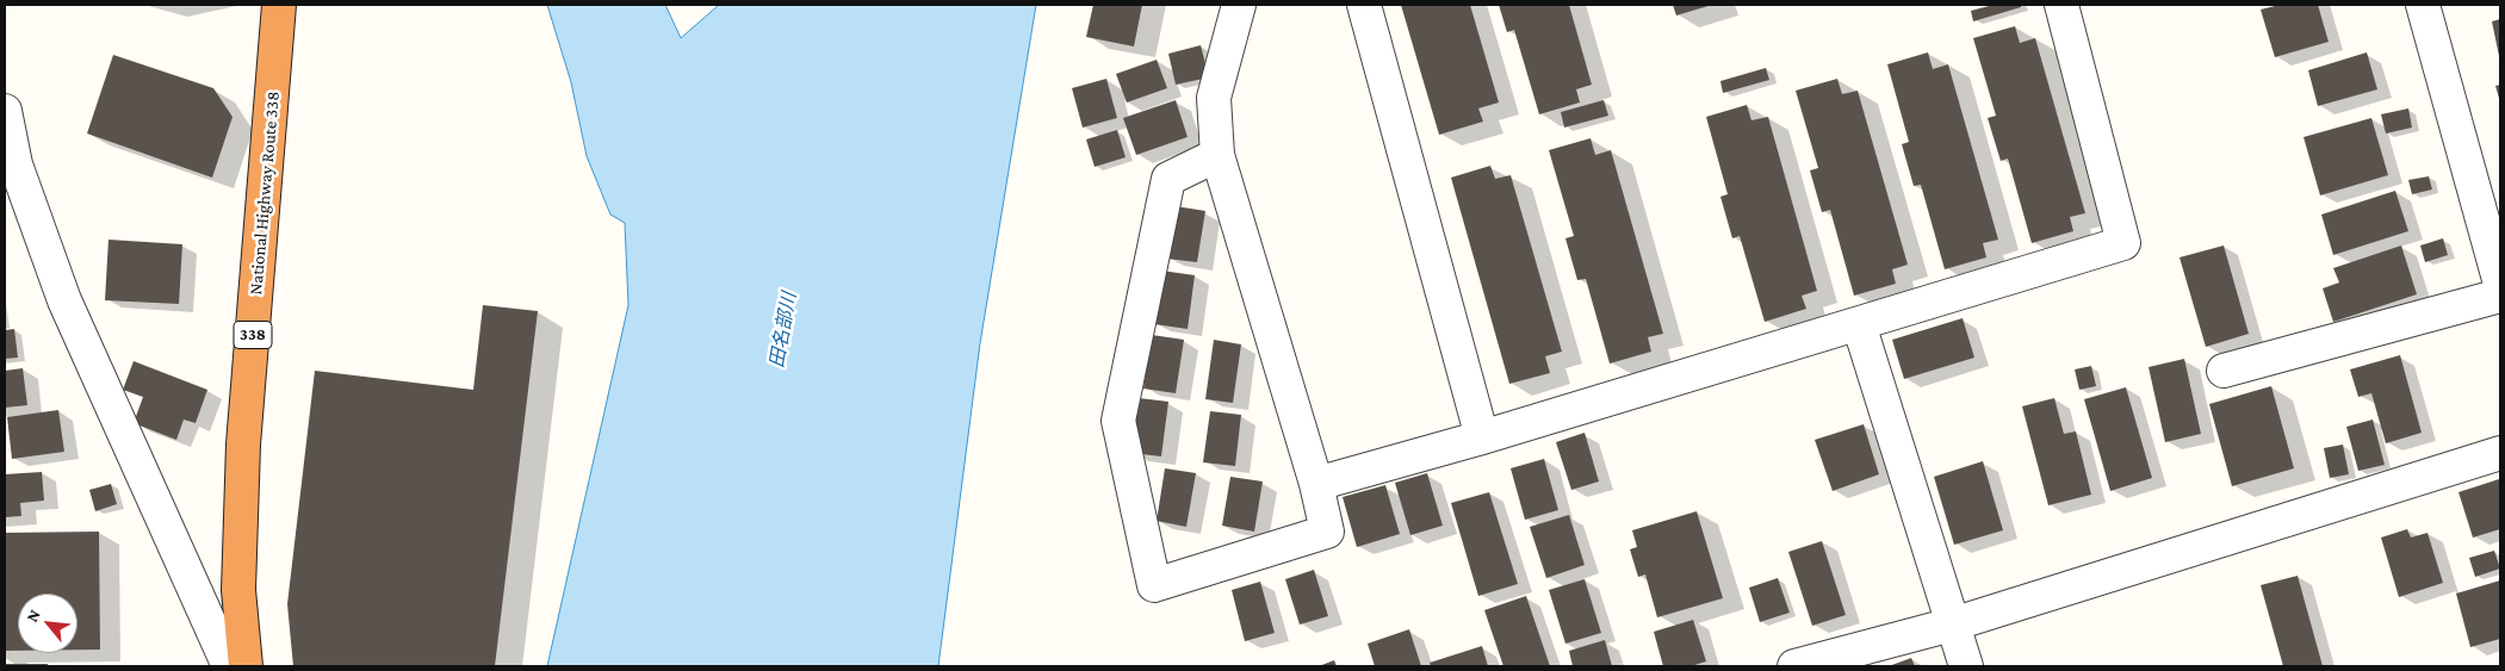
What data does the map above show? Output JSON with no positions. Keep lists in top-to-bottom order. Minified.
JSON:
{"streets":{"highway":["National Highway Route 338","338"]},"water":["田名部川"],"north":"top left"}
